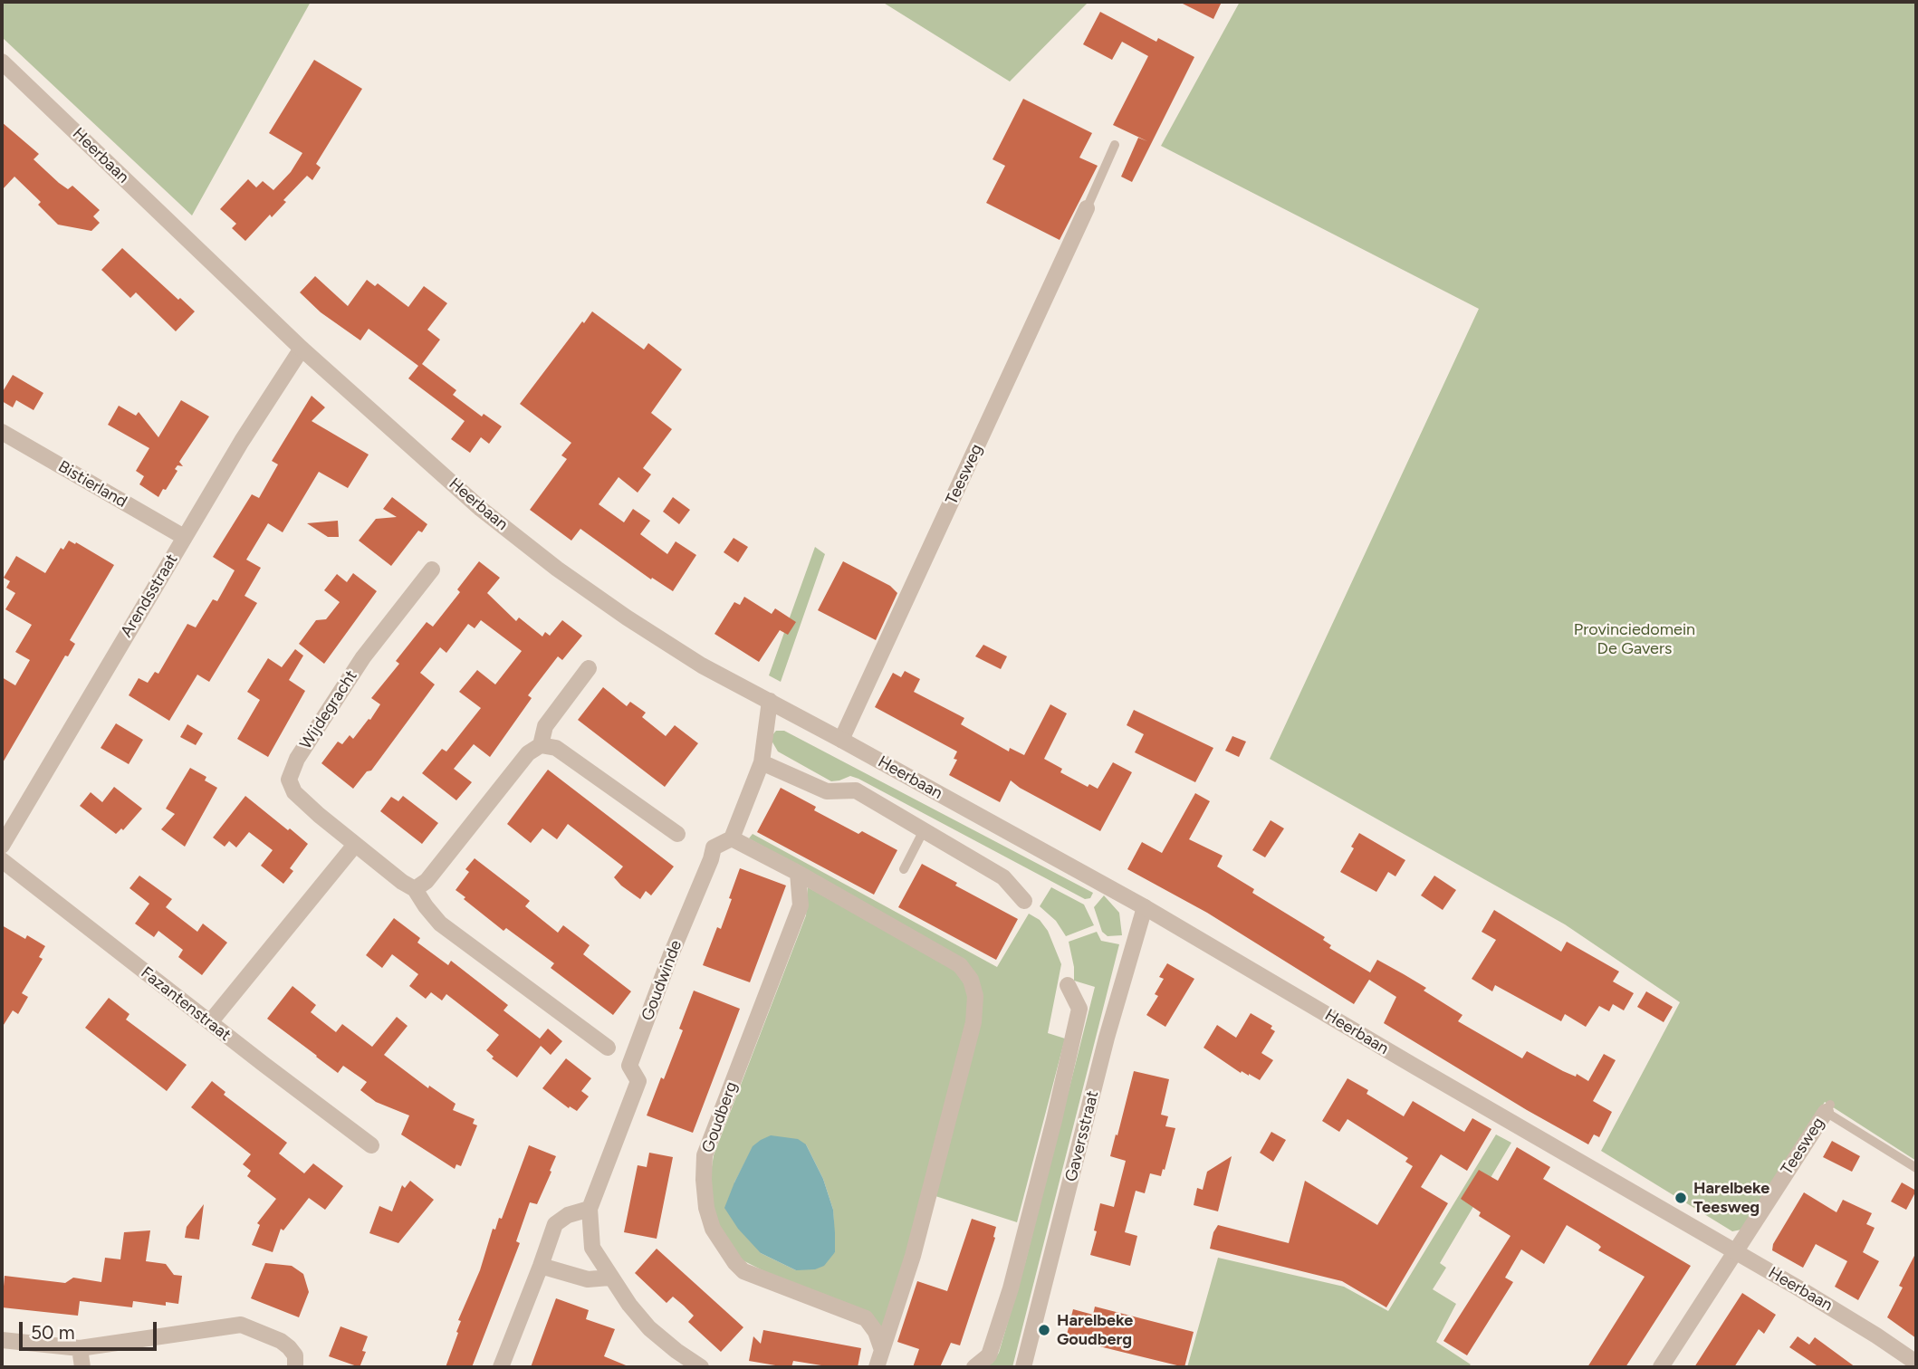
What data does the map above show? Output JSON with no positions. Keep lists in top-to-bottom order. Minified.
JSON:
{"streets":{"street":["Heerbaan","Teesweg","Bistierland","Arendsstraat","Wijdegracht","Goudwinde","Fazantenstraat","Goudberg","Gaversstraat"]},"crossings":[["Heerbaan","Teesweg"],["Heerbaan","Arendsstraat"],["Heerbaan","Goudwinde"],["Heerbaan","Gaversstraat"],["Bistierland","Arendsstraat"]],"parks":["Provinciedomein De Gavers"],"places":["Harelbeke Teesweg","Harelbeke Goudberg"],"scale_bar":"50 m"}
